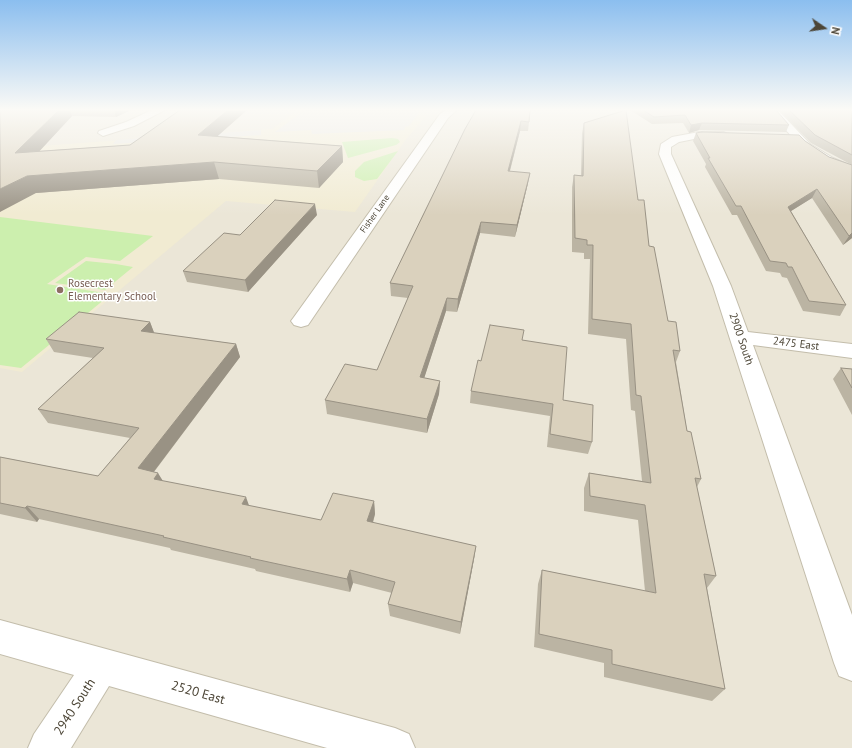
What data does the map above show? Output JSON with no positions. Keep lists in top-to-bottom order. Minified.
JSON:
{"streets":{"street":["Fisher Lane","2900 South","2475 East","2520 East","2940 South"]},"crossings":[["2900 South","2475 East"],["2520 East","2940 South"]],"places":["Rosecrest Elementary School"],"north":"right"}
